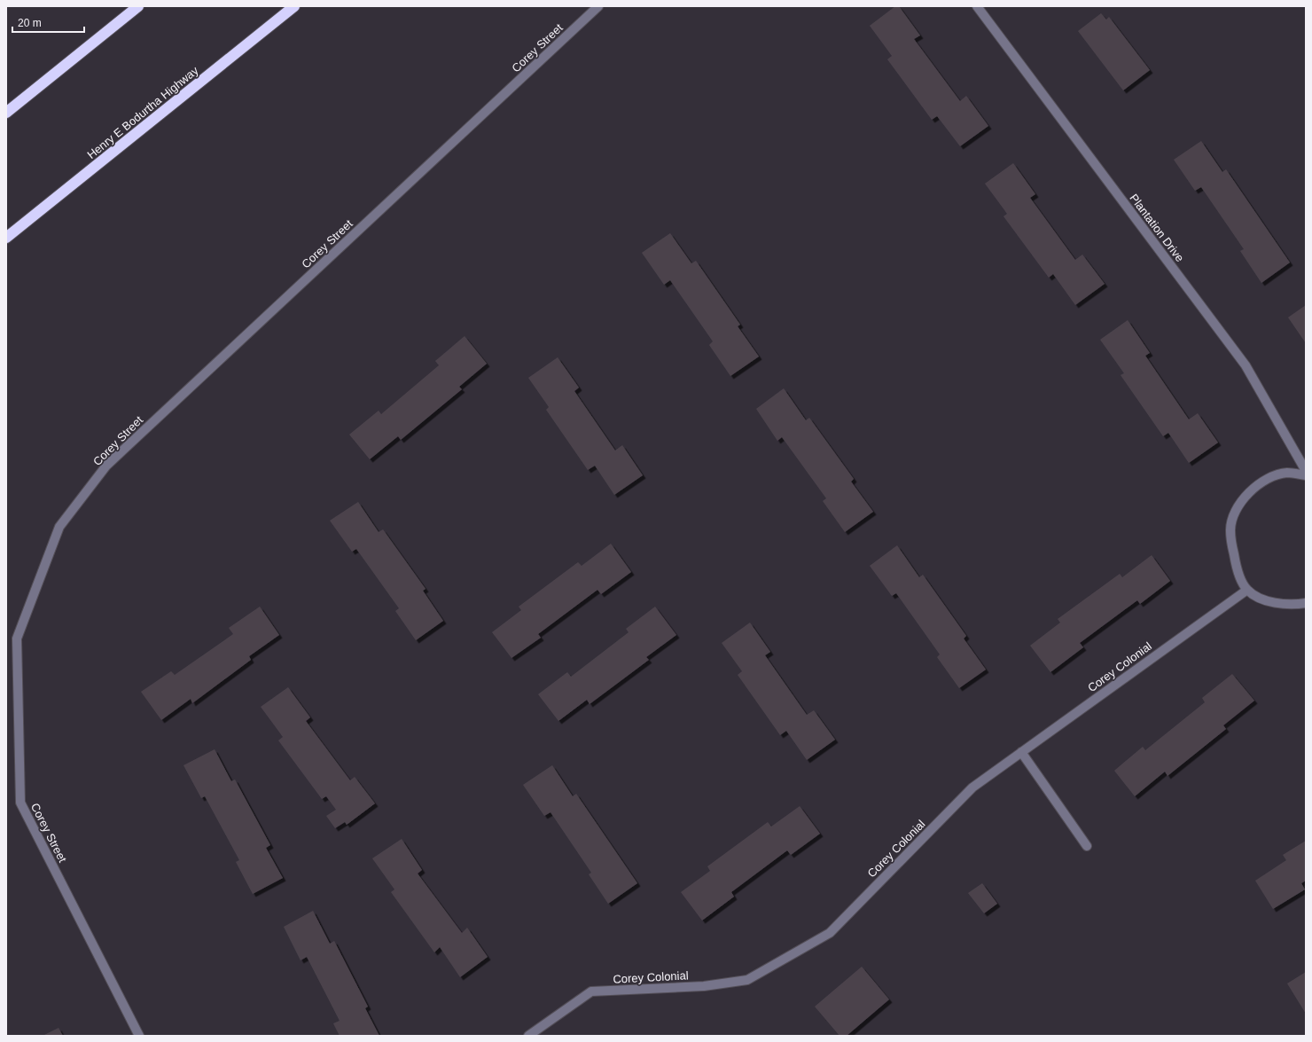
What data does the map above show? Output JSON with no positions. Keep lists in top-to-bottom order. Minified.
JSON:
{"streets":{"highway":["Henry E Bodurtha Highway"],"street":["Corey Street","Plantation Drive","Corey Colonial"]},"scale_bar":"20 m"}
